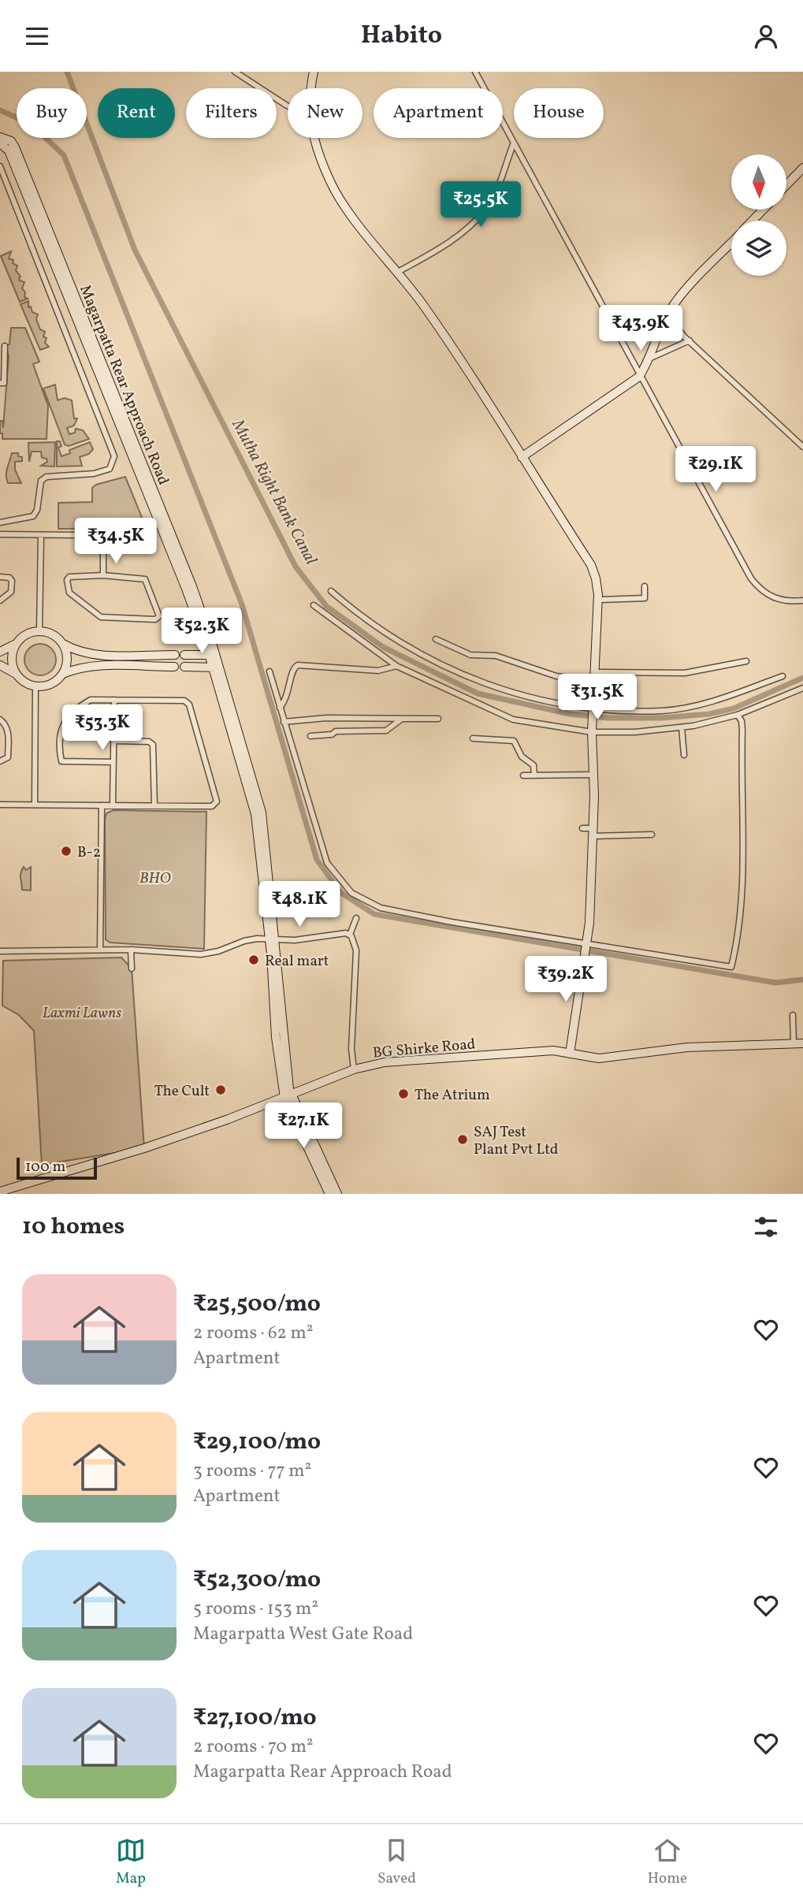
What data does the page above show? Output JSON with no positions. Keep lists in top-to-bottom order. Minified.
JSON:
{"streets":{"street":["Magarpatta Rear Approach Road","BG Shirke Road"]},"crossings":[["Magarpatta Rear Approach Road","BG Shirke Road"]],"water":["Mutha Right Bank Canal"],"parks":["BHO","Laxmi Lawns"],"places":["B-2","Real mart","The Cult","The Atrium","SAJ Test Plant Pvt Ltd"],"scale_bar":"100 m","north":"bottom","page":{"header":"Habito","chip":["Buy","Rent","Filters","New","Apartment","House"],"price":["₹25.5K","₹43.9K","₹29.1K","₹34.5K","₹52.3K","₹31.5K","₹53.3K","₹48.1K","₹39.2K","₹27.1K"],"scale":"100 m","heading":"10 homes","list":[{"name":"₹25,500/mo","note":"2 rooms · 62 m² · Apartment"},{"name":"₹29,100/mo","note":"3 rooms · 77 m² · Apartment"},{"name":"₹52,300/mo","note":"5 rooms · 153 m² · Magarpatta West Gate Road"},{"name":"₹27,100/mo","note":"2 rooms · 70 m² · Magarpatta Rear Approach Road"}],"tabs":["Map","Saved","Home"]}}
